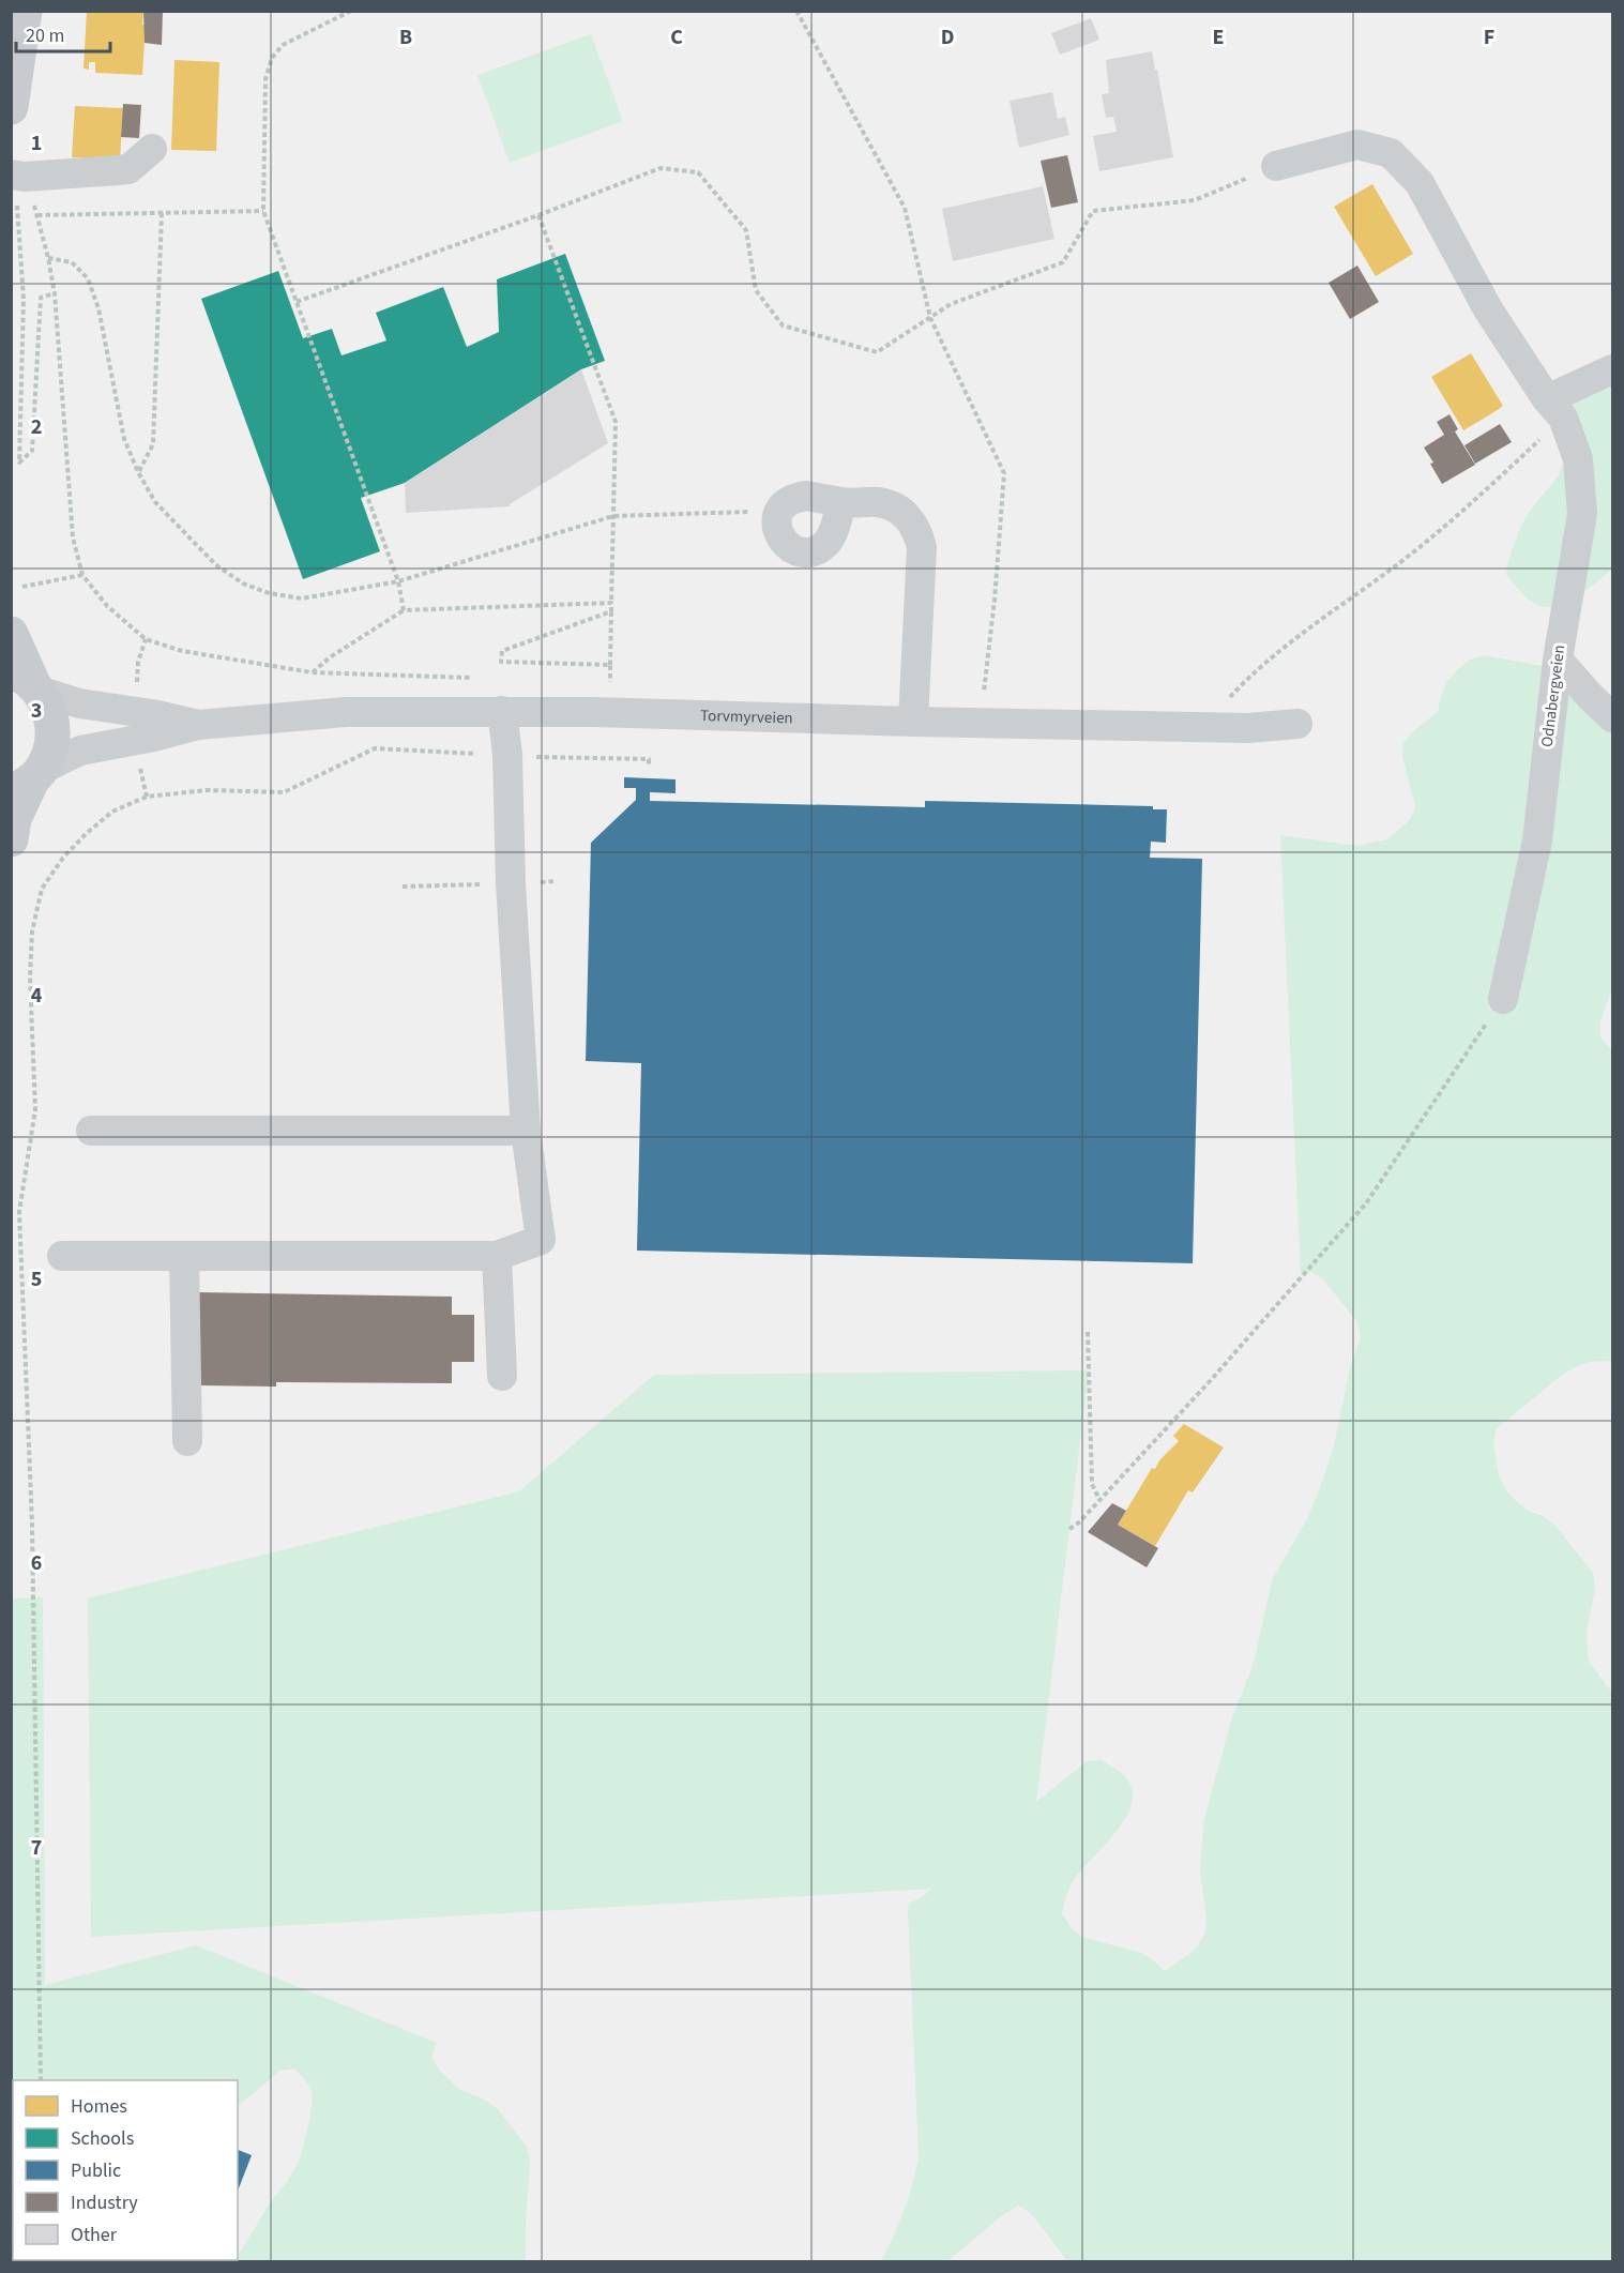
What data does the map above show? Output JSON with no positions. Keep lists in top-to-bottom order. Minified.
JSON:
{"streets":{"street":["Odnabergveien","Torvmyrveien"]},"legend":["Homes","Schools","Public","Industry","Other"],"scale_bar":"20 m","grid":{"columns":["B","C","D","E","F"],"rows":["1","2","3","4","5","6","7"]}}
